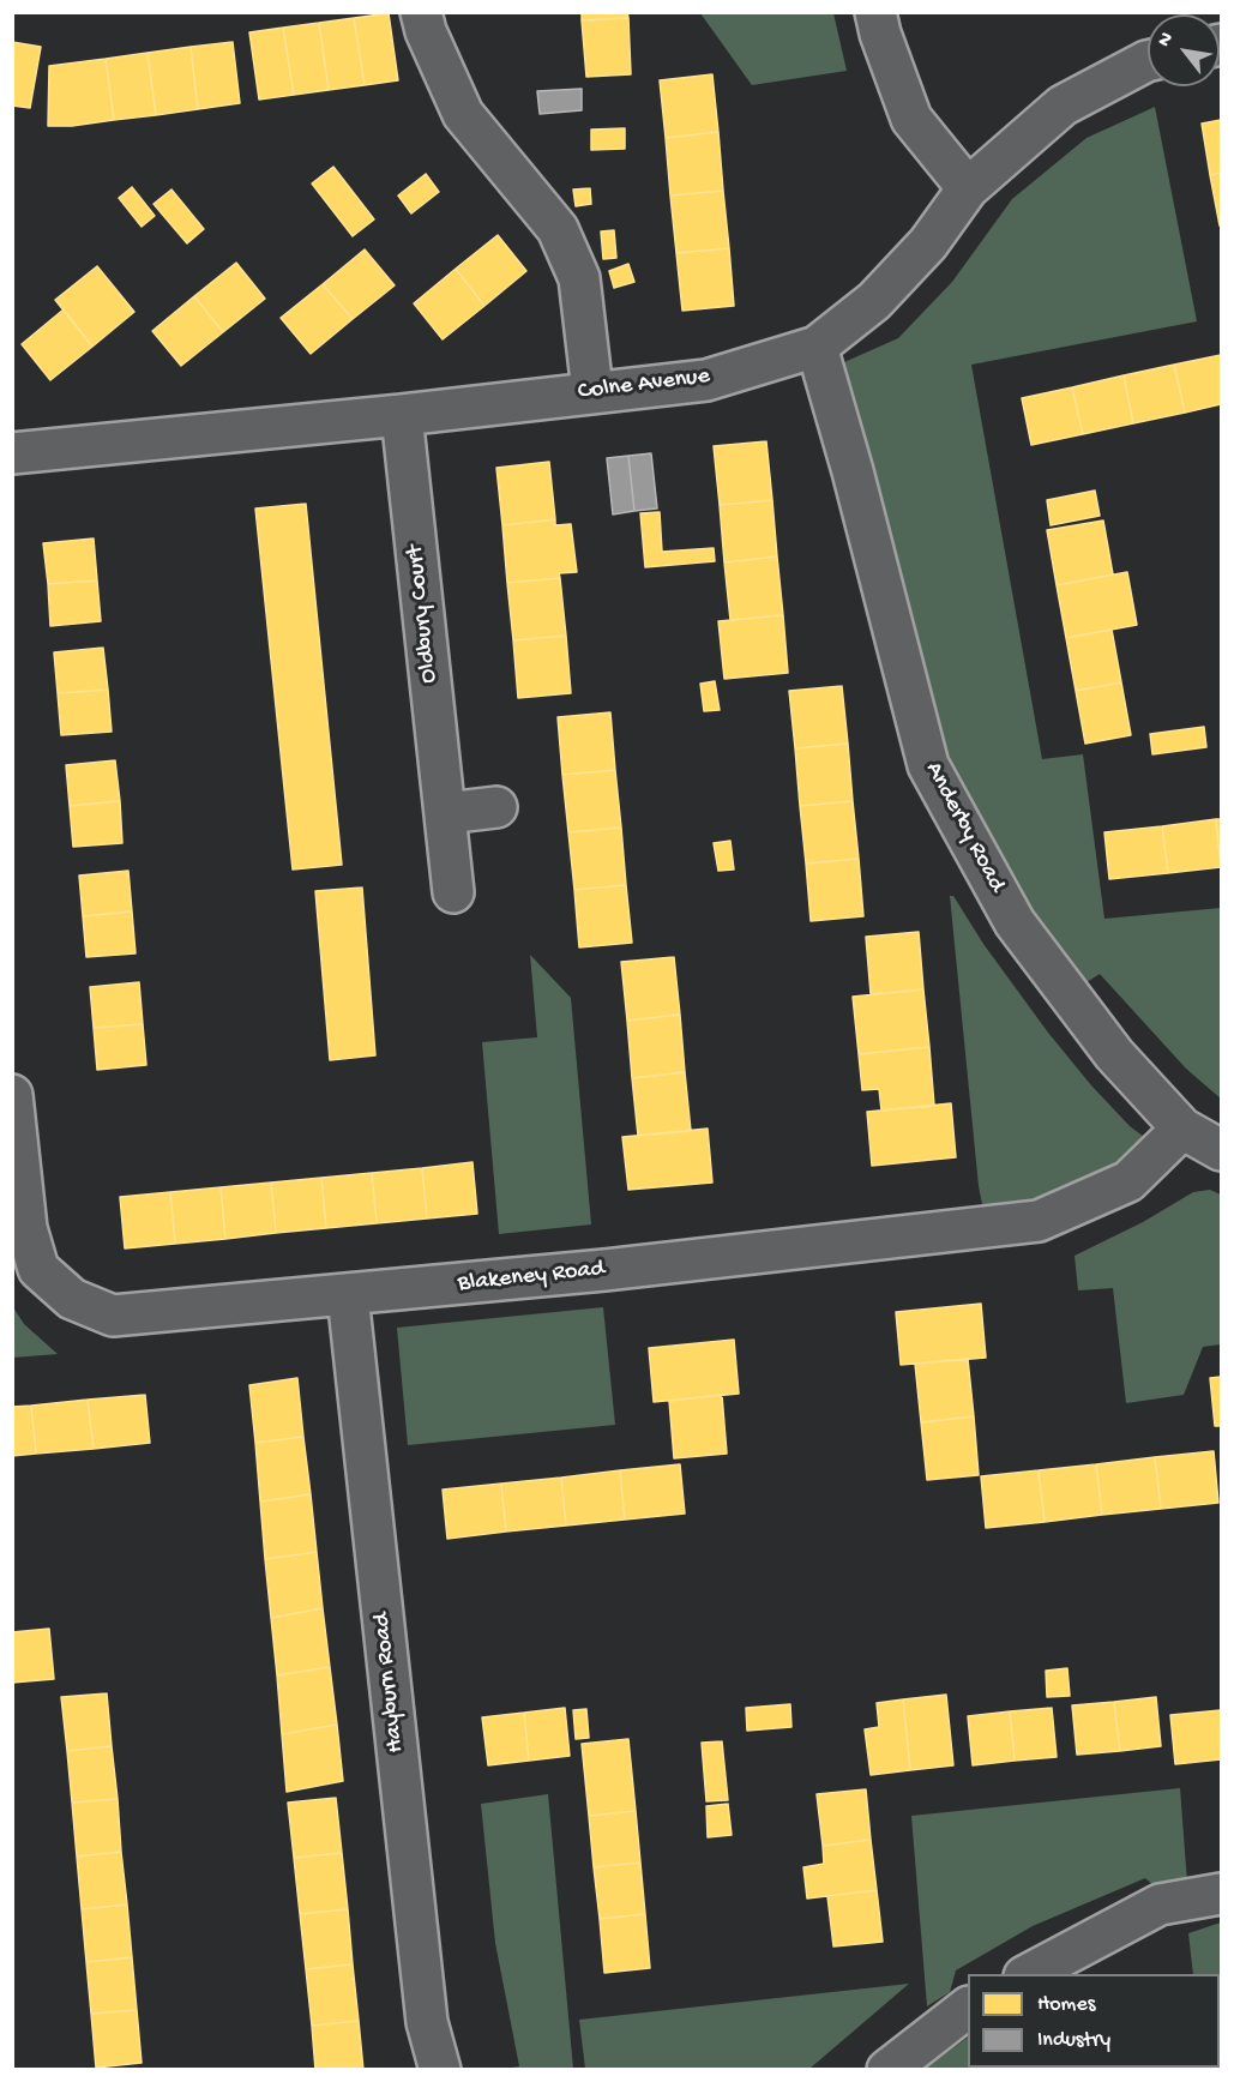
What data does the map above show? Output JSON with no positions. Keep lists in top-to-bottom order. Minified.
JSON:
{"streets":{"street":["Colne Avenue","Oldbury Court","Anderby Road","Blakeney Road","Hayburn Road"]},"crossings":[["Colne Avenue","Oldbury Court"],["Colne Avenue","Anderby Road"],["Anderby Road","Blakeney Road"],["Blakeney Road","Hayburn Road"]],"legend":["Homes","Industry"],"north":"top left"}
